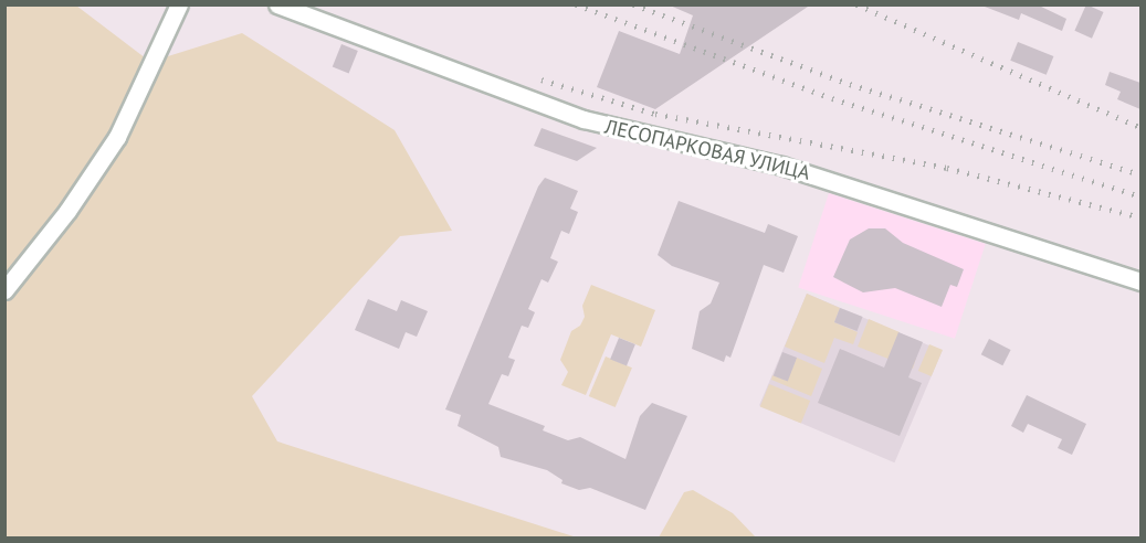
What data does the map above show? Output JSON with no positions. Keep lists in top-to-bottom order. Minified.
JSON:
{"streets":{"street":["ЛЕСОПАРКОВАЯ УЛИЦА"]}}
